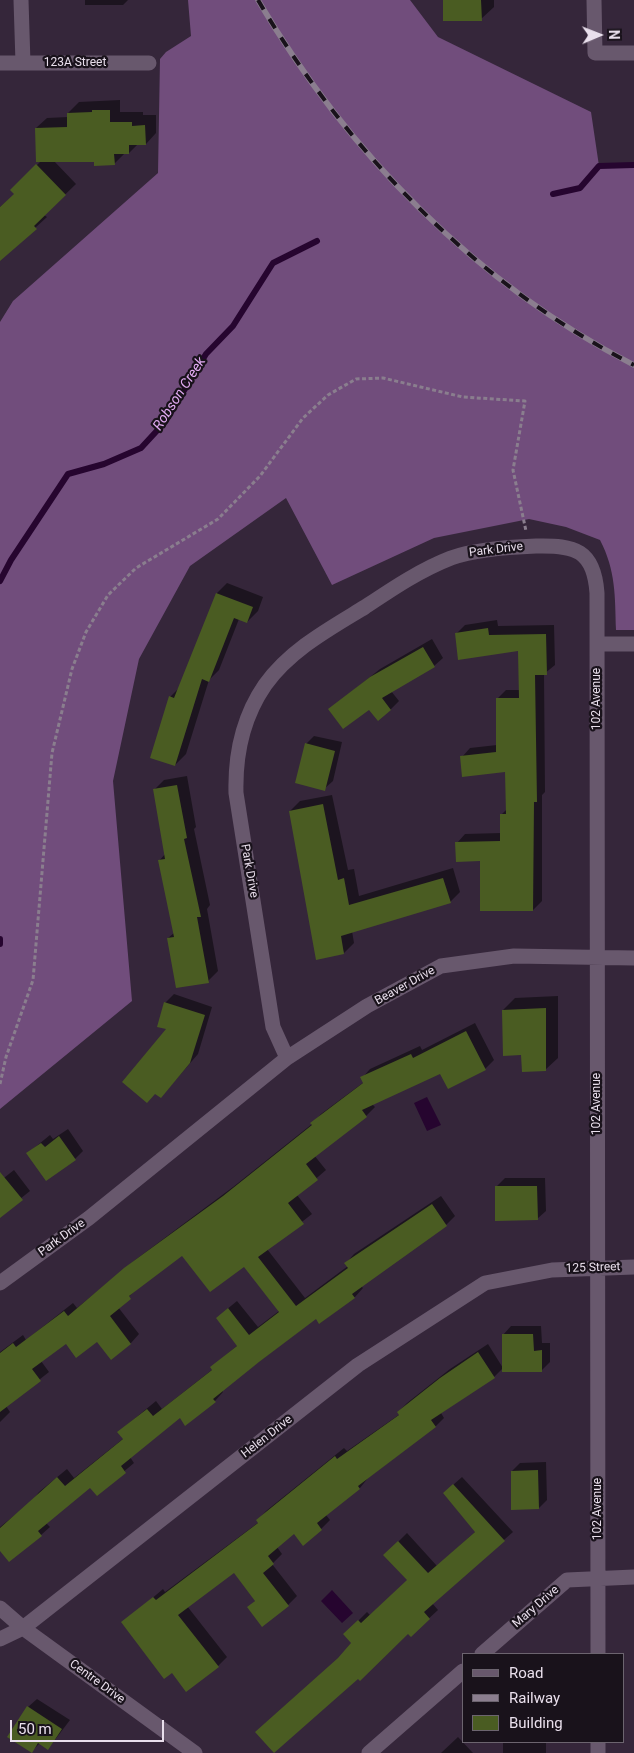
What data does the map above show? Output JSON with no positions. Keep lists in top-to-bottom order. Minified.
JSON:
{"streets":{"street":["123A Street","Park Drive","102 Avenue","Beaver Drive","125 Street","Helen Drive","Mary Drive","Centre Drive"]},"crossings":[["Park Drive","102 Avenue"],["Park Drive","Beaver Drive"],["102 Avenue","Beaver Drive"],["102 Avenue","125 Street"],["102 Avenue","Mary Drive"],["125 Street","Helen Drive"],["Helen Drive","Centre Drive"]],"water":["Robson Creek"],"legend":["Road","Railway","Building"],"scale_bar":"50 m","north":"right"}
